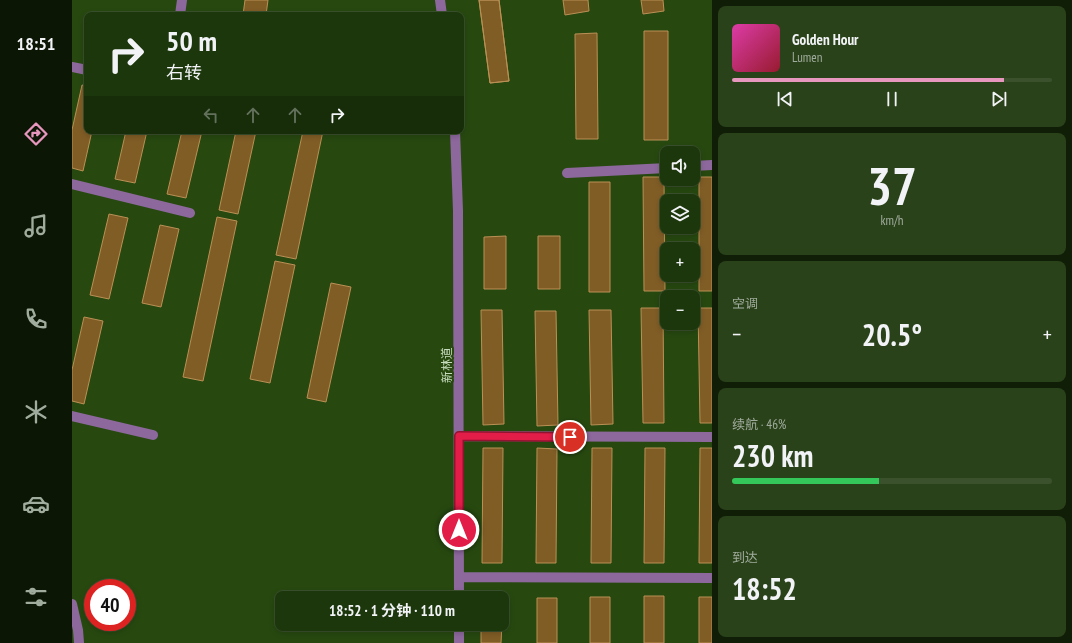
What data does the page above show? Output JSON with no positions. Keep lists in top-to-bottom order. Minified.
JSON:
{"streets":{"street":["新林道"]},"page":{"tabs":"18:51","turn":["50 m","右转"],"song":["Golden Hour","Lumen"],"tile":[["37","km/h"],"空调",["续航 · 46%","230 km"],["到达","18:52"]],"map_buttons":["+","−"],"heat":["−","20.5°","+"],"limit":"40","trip":"18:52 · 1 分钟 · 110 m"}}
